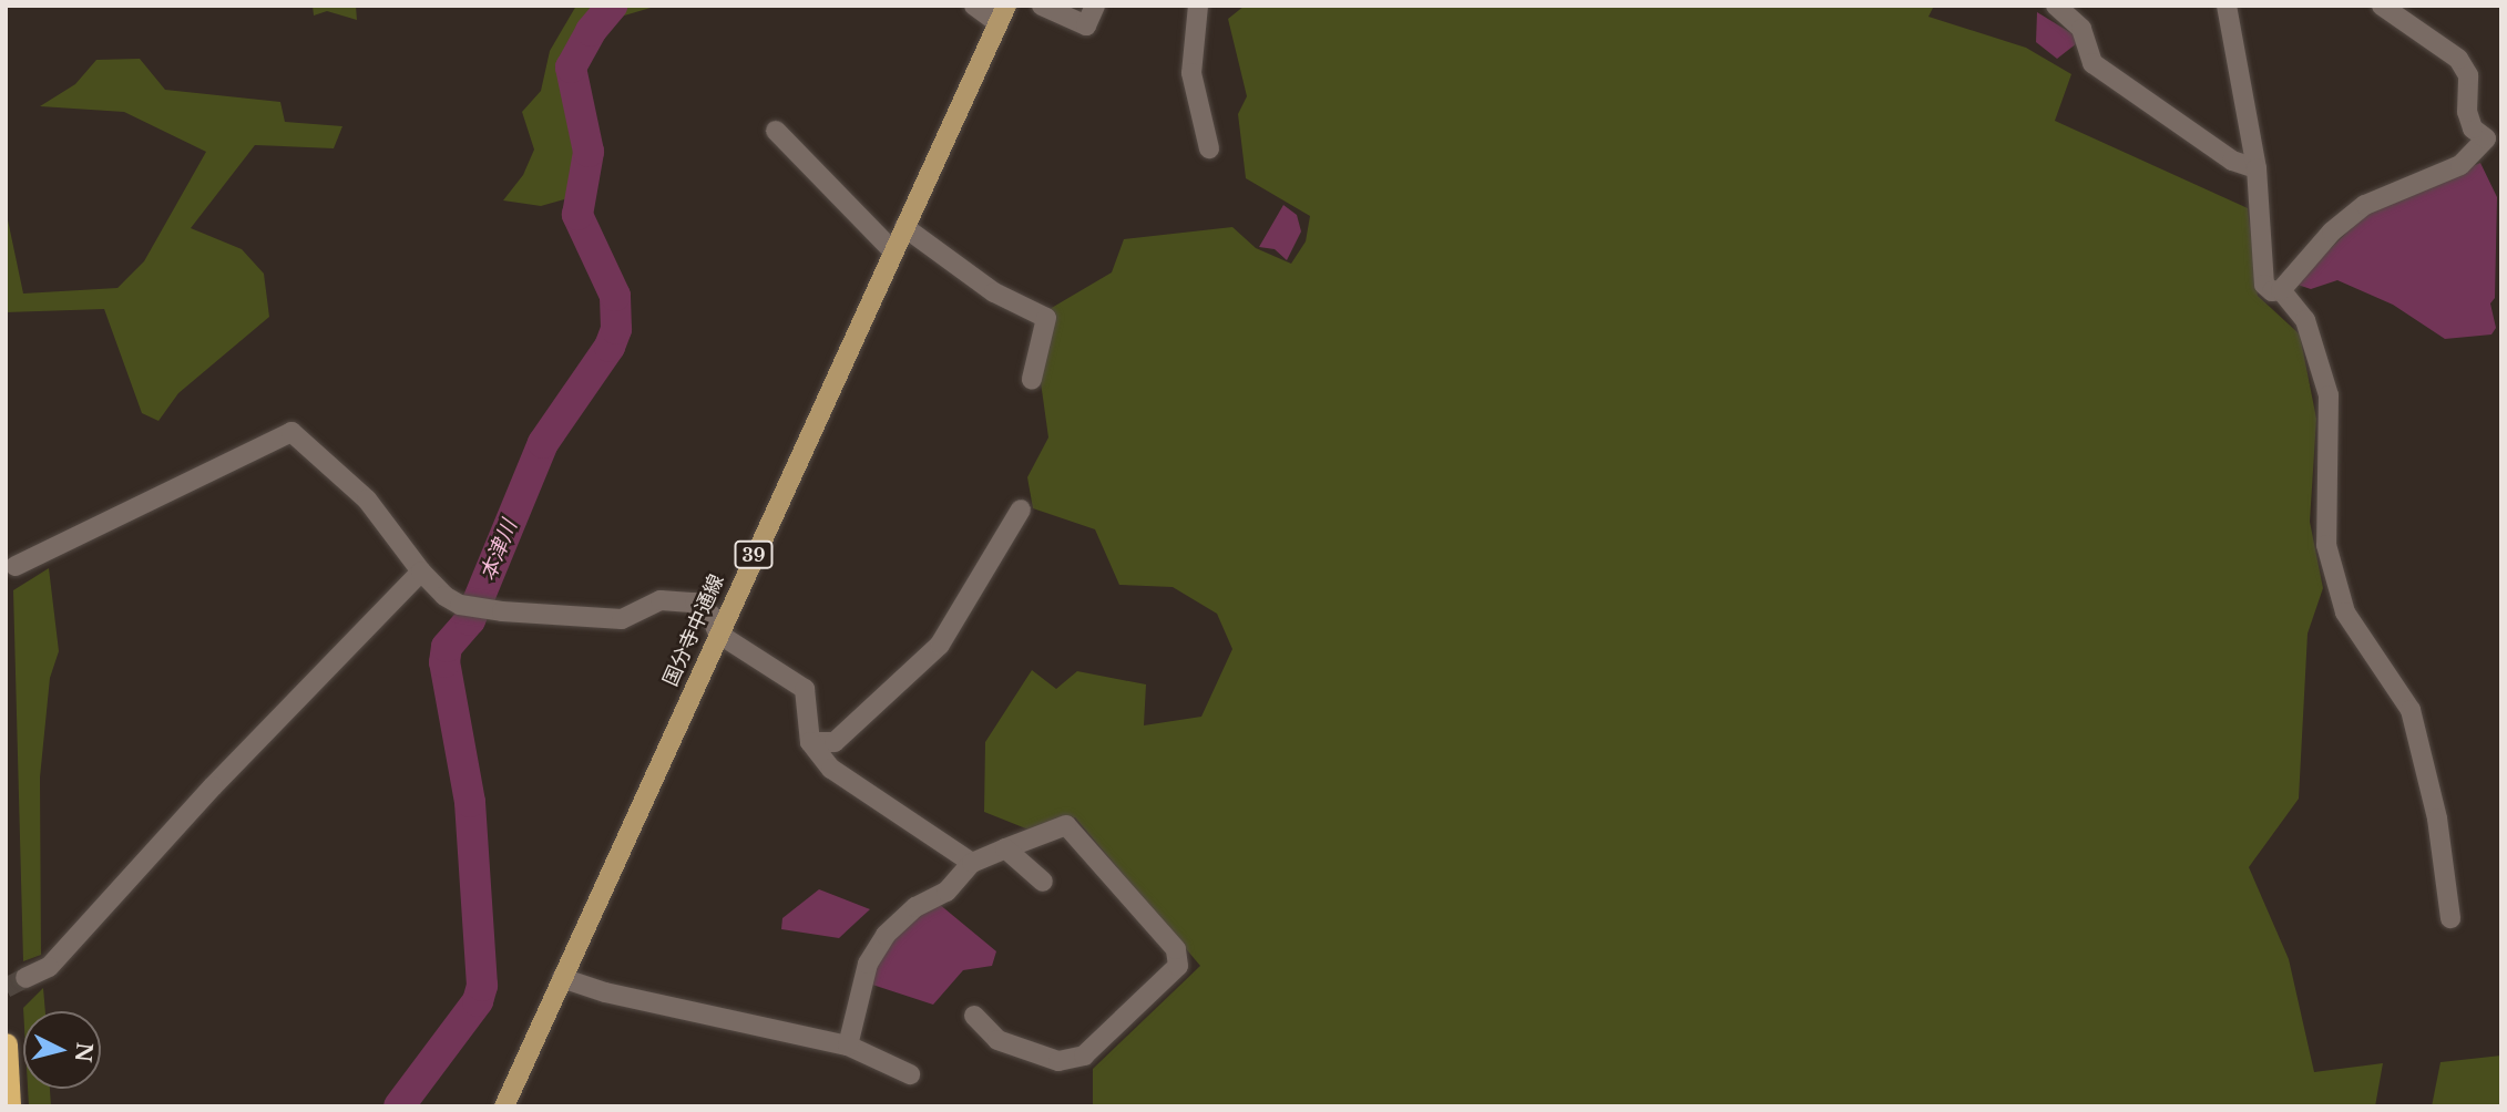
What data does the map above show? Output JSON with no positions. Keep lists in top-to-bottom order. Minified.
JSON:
{"streets":{"main road":["39","国分寺中通線"]},"water":["本津川"],"north":"right"}
